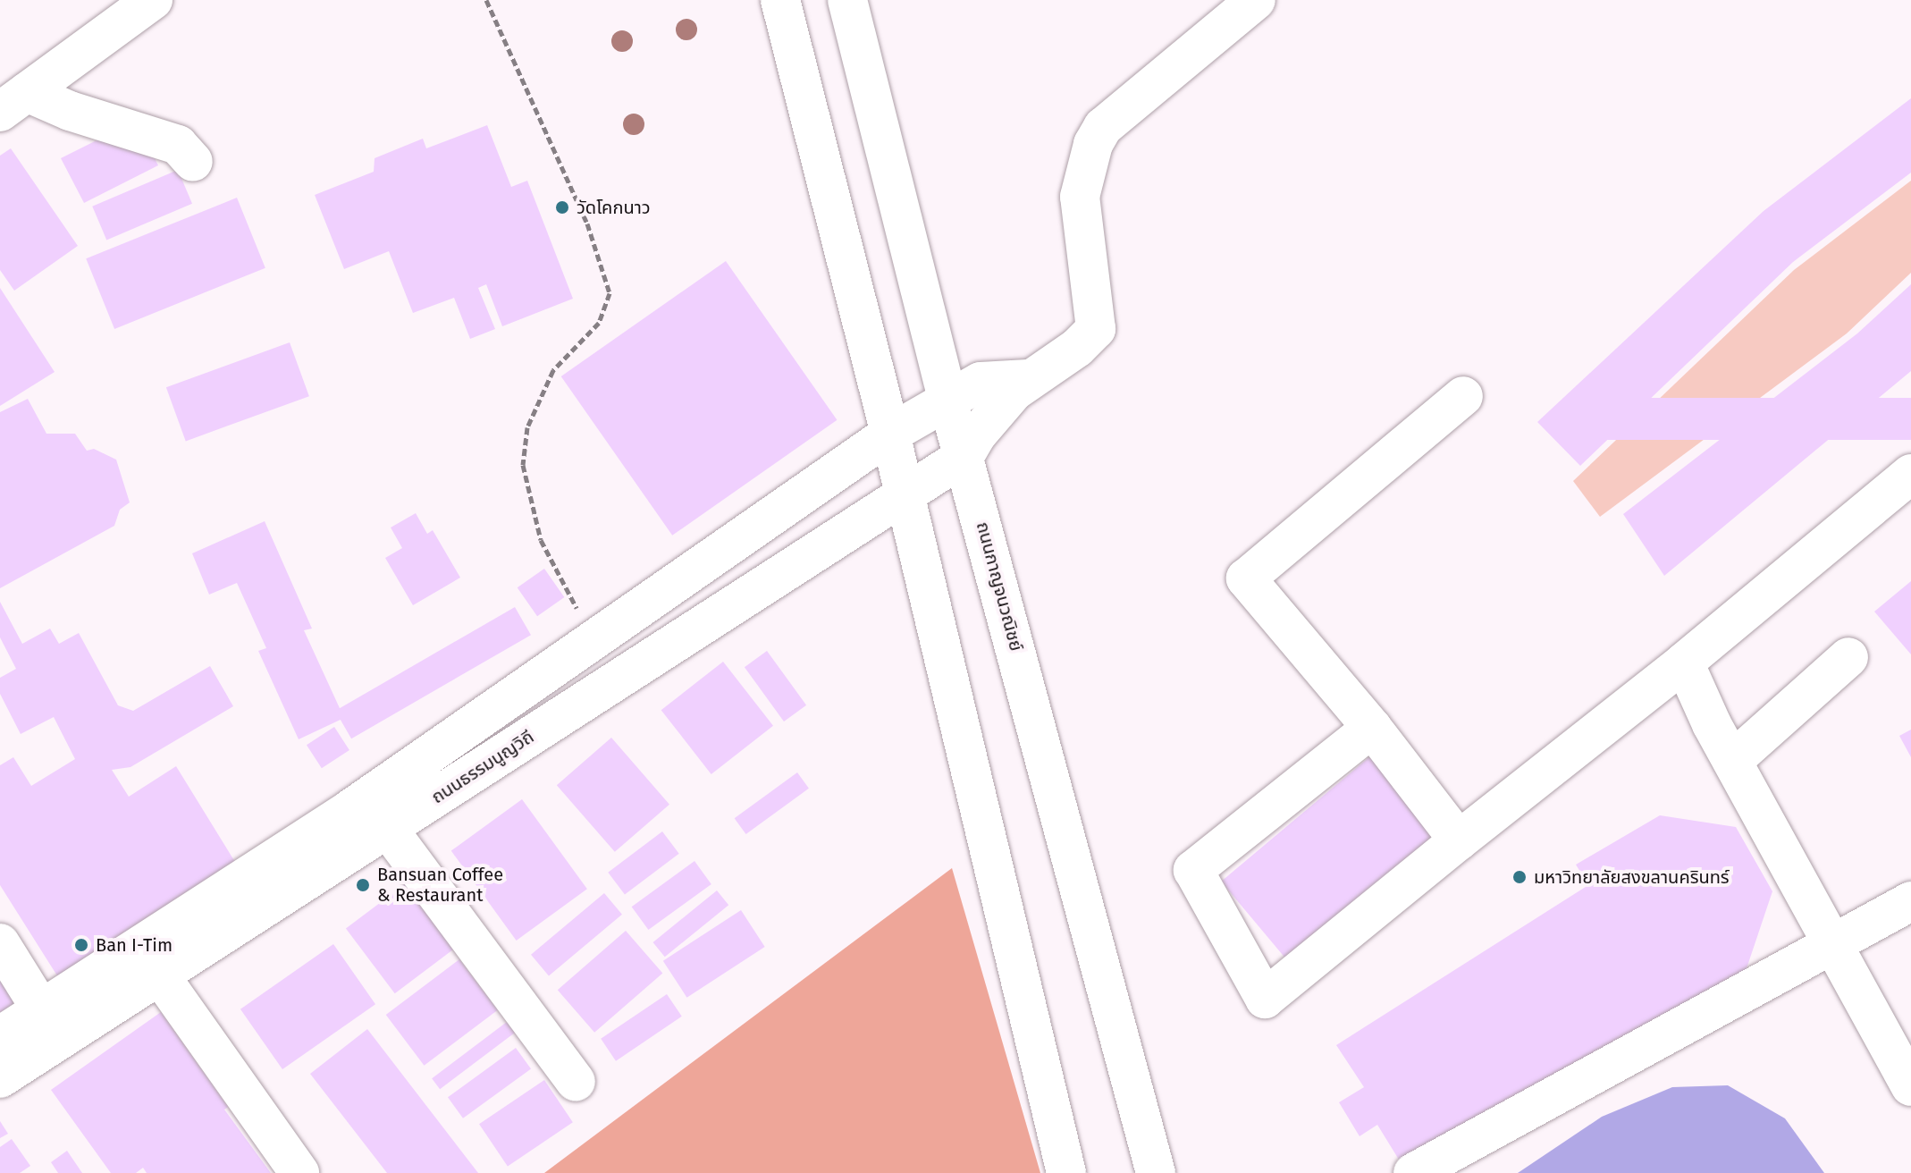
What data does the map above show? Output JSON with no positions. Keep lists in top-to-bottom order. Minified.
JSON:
{"streets":{"street":["ถนนกาญจนวณิชย์","ถนนธรรมนูญวิถี"]},"crossings":[["ถนนกาญจนวณิชย์","ถนนธรรมนูญวิถี"]],"places":["วัดโคกนาว","มหาวิทยาลัยสงขลานครินทร์","Bansuan Coffee & Restaurant","Ban I-Tim"]}
